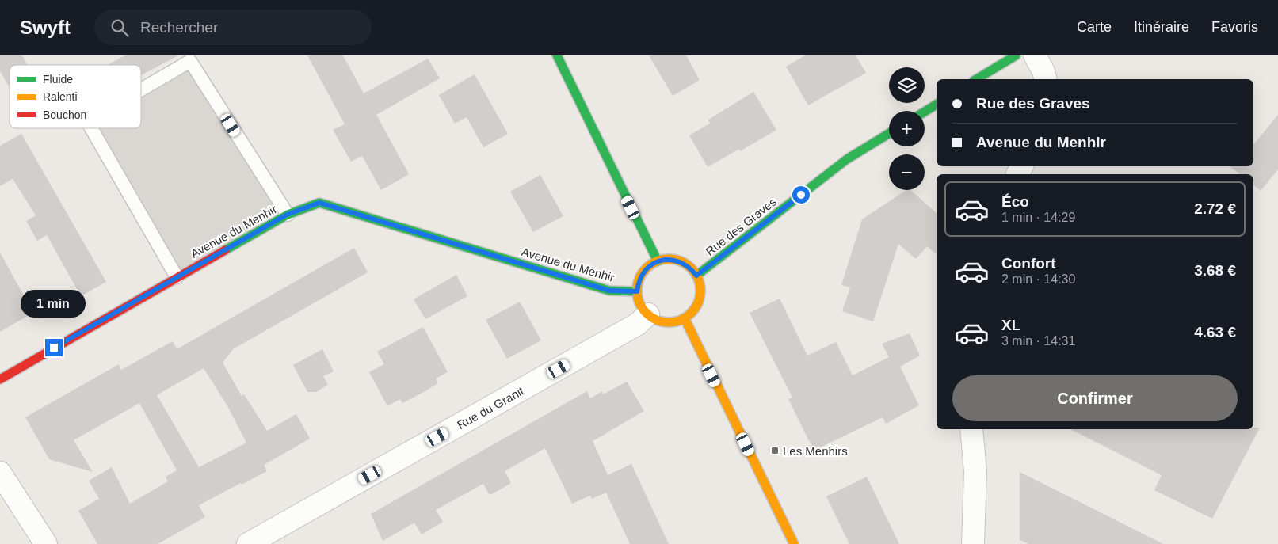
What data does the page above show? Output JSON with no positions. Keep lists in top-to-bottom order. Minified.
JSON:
{"streets":{"street":["Rue des Graves","Avenue du Menhir","Rue du Granit"]},"crossings":[["Rue des Graves","Avenue du Menhir"],["Rue des Graves","Rue du Granit"],["Avenue du Menhir","Rue du Granit"]],"places":{"transit":["Les Menhirs"]},"legend":["Fluide","Ralenti","Bouchon"],"page":{"header":"Swyft","search":"Rechercher","nav":["Carte","Itinéraire","Favoris"],"map_buttons":["+","−"],"banner":["Rue des Graves","Avenue du Menhir"],"list":[{"name":"Éco","note":"1 min · 14:29","value":"2.72 €"},{"name":"Confort","note":"2 min · 14:30","value":"3.68 €"},{"name":"XL","note":"3 min · 14:31","value":"4.63 €"}],"bubble":"1 min","buttons":"Confirmer"}}
